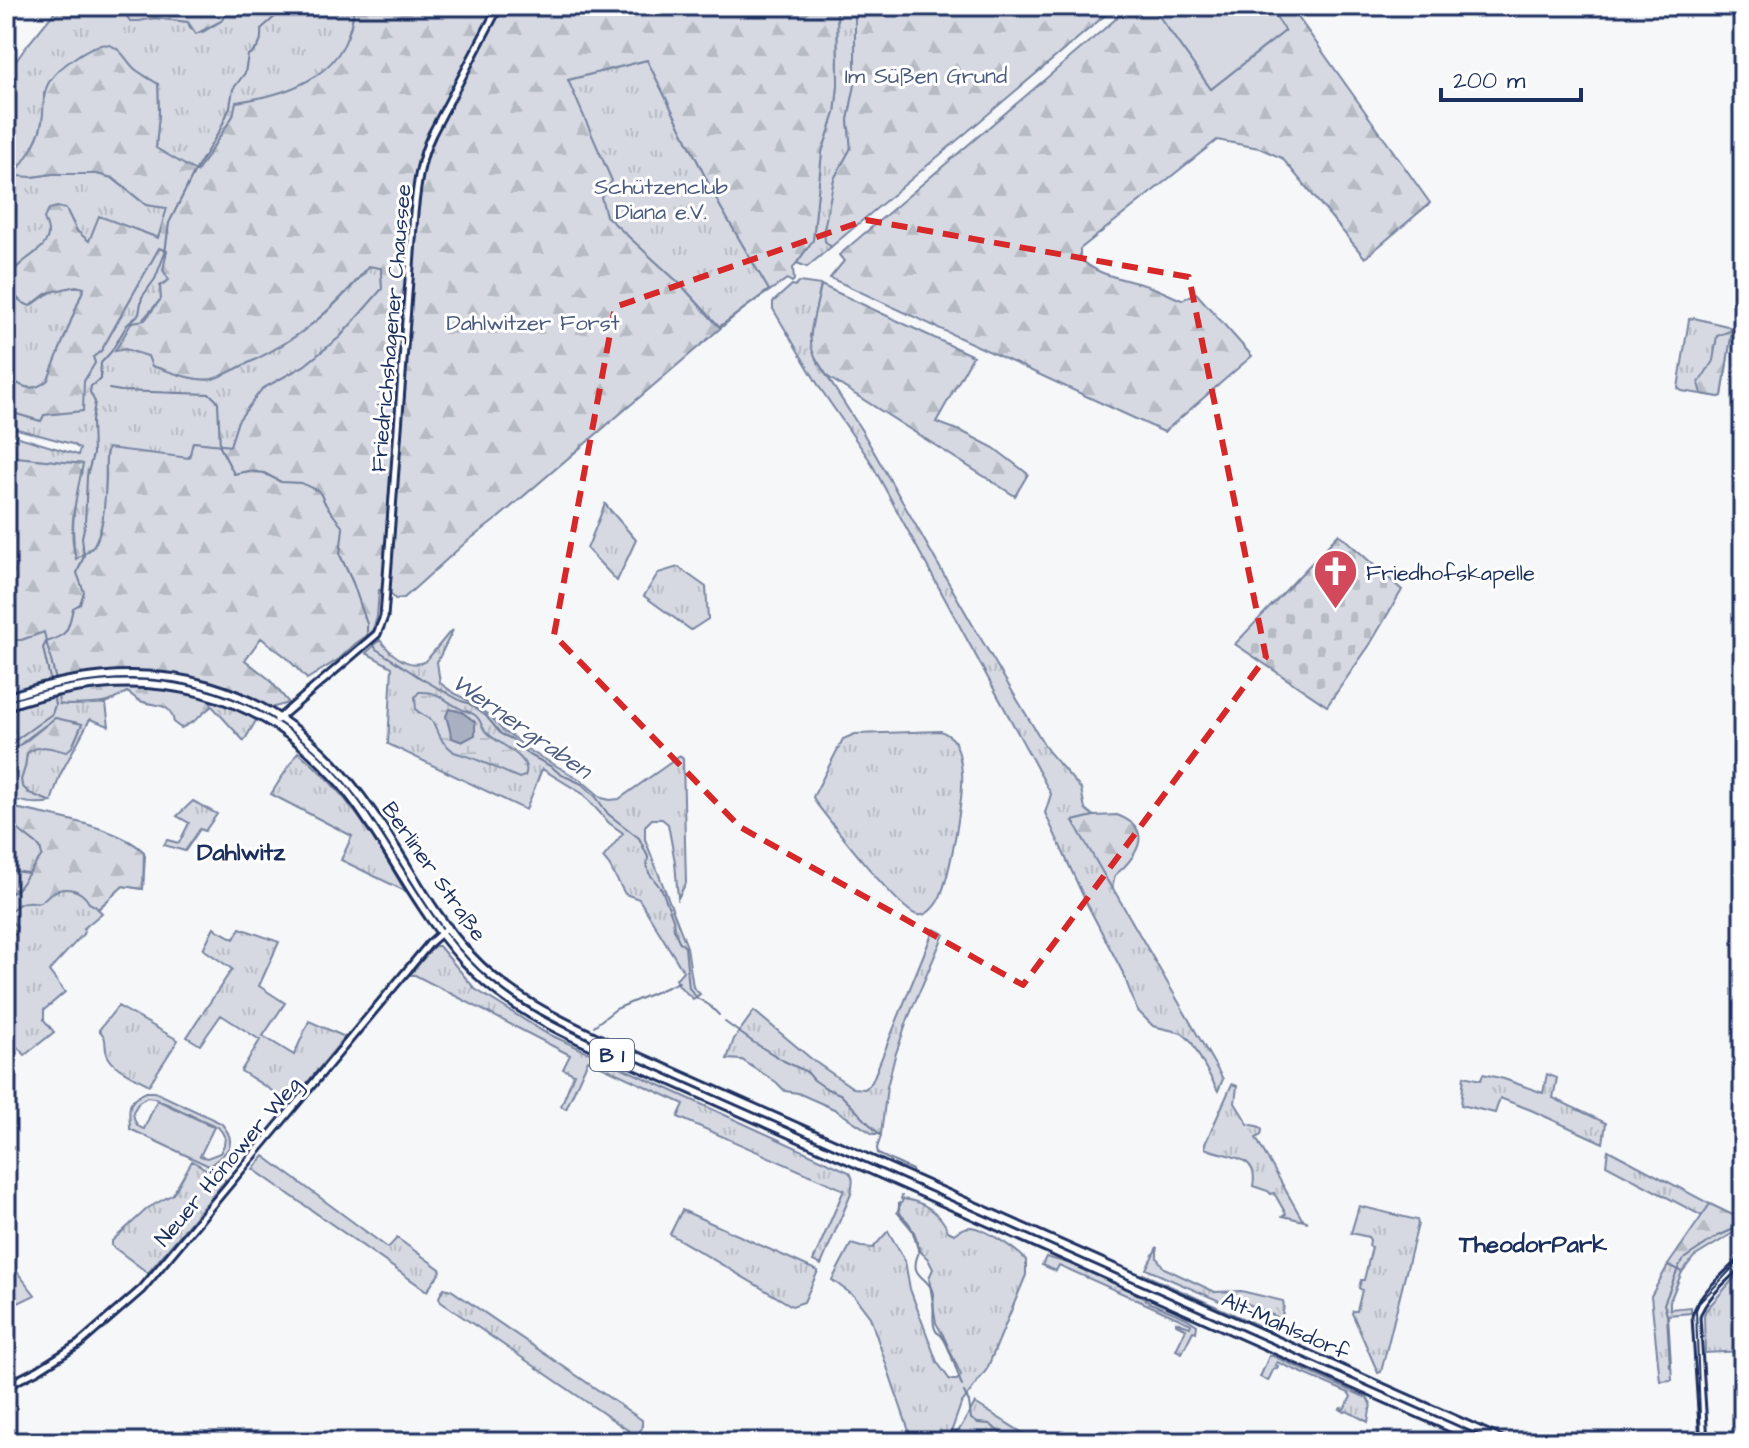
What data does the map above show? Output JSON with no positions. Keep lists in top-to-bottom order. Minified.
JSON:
{"streets":{"main road":["Friedrichshagener Chaussee","Berliner Straße","B 1","Neuer Hönower Weg","Alt-Mahlsdorf"]},"crossings":[["Friedrichshagener Chaussee","Berliner Straße"],["Berliner Straße","Neuer Hönower Weg"],["Berliner Straße","Alt-Mahlsdorf"]],"districts":["Dahlwitz","TheodorPark"],"water":["Wernergraben"],"parks":["Im Süßen Grund","Schützenclub Diana e.V.","Dahlwitzer Forst"],"places":{"church":["Friedhofskapelle"]},"scale_bar":"200 m"}
